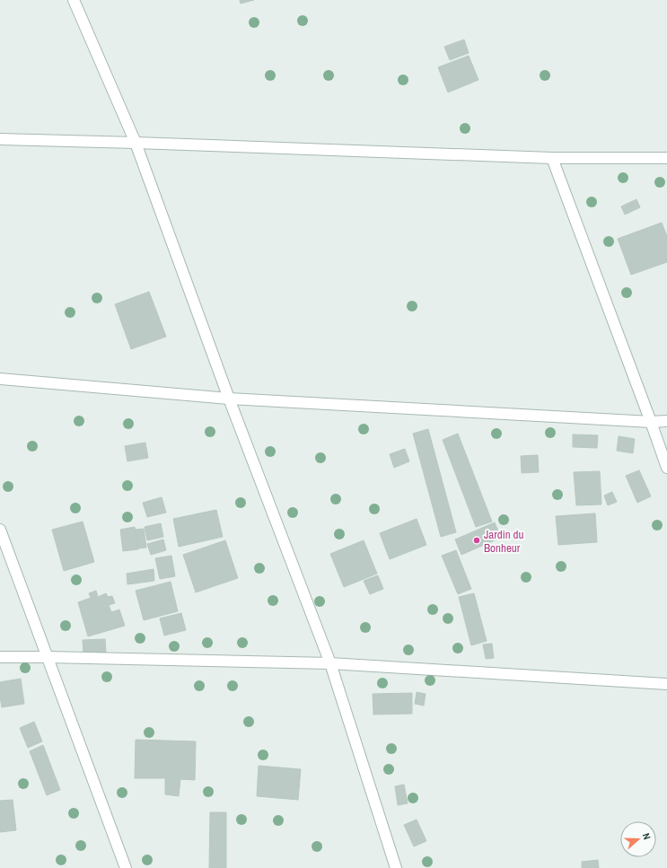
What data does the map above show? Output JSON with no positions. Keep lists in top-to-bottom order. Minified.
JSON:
{"places":["Jardin du Bonheur"],"north":"right"}
